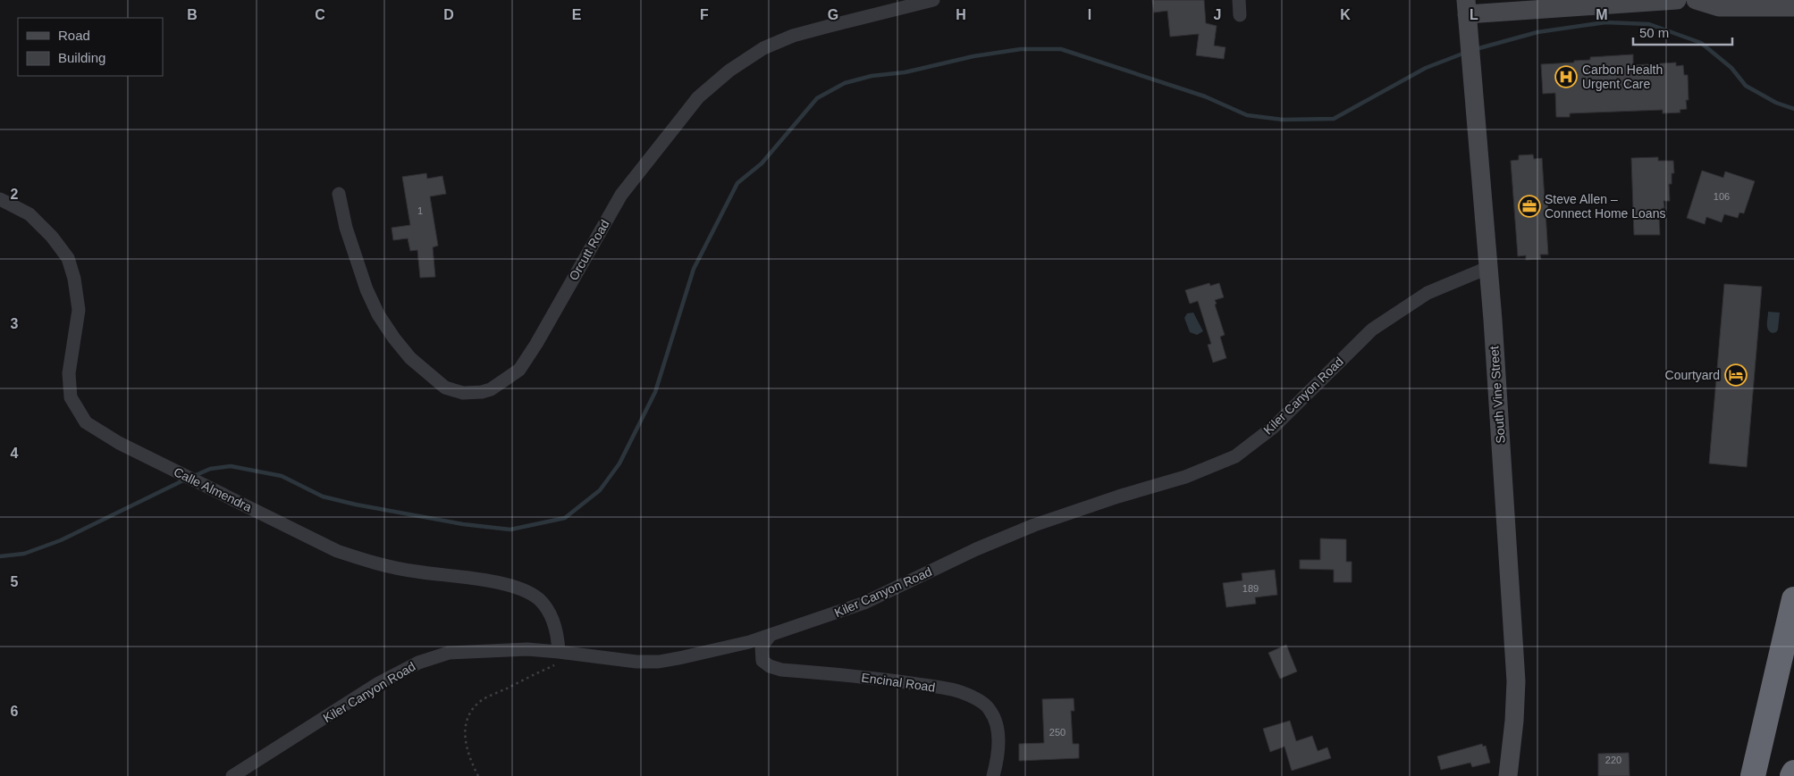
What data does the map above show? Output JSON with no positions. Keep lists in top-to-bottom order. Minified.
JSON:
{"streets":{"street":["Orcutt Road","South Vine Street","Kiler Canyon Road","Calle Almendra","Encinal Road"]},"crossings":[["South Vine Street","Kiler Canyon Road"],["Kiler Canyon Road","Calle Almendra"],["Kiler Canyon Road","Encinal Road"]],"places":{"hospital":["Carbon Health Urgent Care"],"office":["Steve Allen – Connect Home Loans"],"hotel":["Courtyard"]},"house_numbers":["106","1","189","250","220"],"legend":["Road","Building"],"scale_bar":"50 m","grid":{"columns":["B","C","D","E","F","G","H","I","J","K","L","M"],"rows":["2","3","4","5","6"]}}
